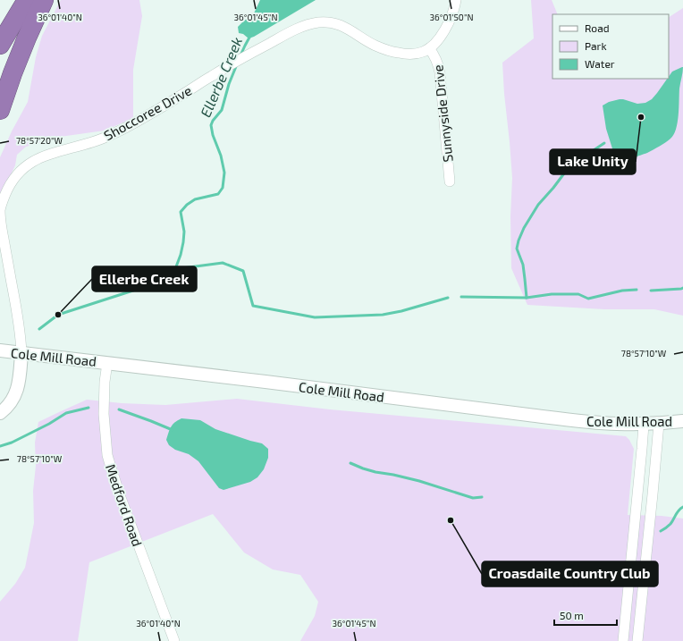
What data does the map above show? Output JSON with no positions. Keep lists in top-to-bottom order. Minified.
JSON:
{"streets":{"street":["Shoccoree Drive","Sunnyside Drive","Cole Mill Road","Medford Road"]},"crossings":[["Shoccoree Drive","Sunnyside Drive"],["Shoccoree Drive","Cole Mill Road"],["Cole Mill Road","Medford Road"]],"water":["Ellerbe Creek"],"places":["Lake Unity","Ellerbe Creek","Croasdaile Country Club"],"legend":["Road","Park","Water"],"scale_bar":"50 m","coordinates":["36°01'40\"N","36°01'45\"N","36°01'50\"N","78°57'20\"W","78°57'10\"W"]}
